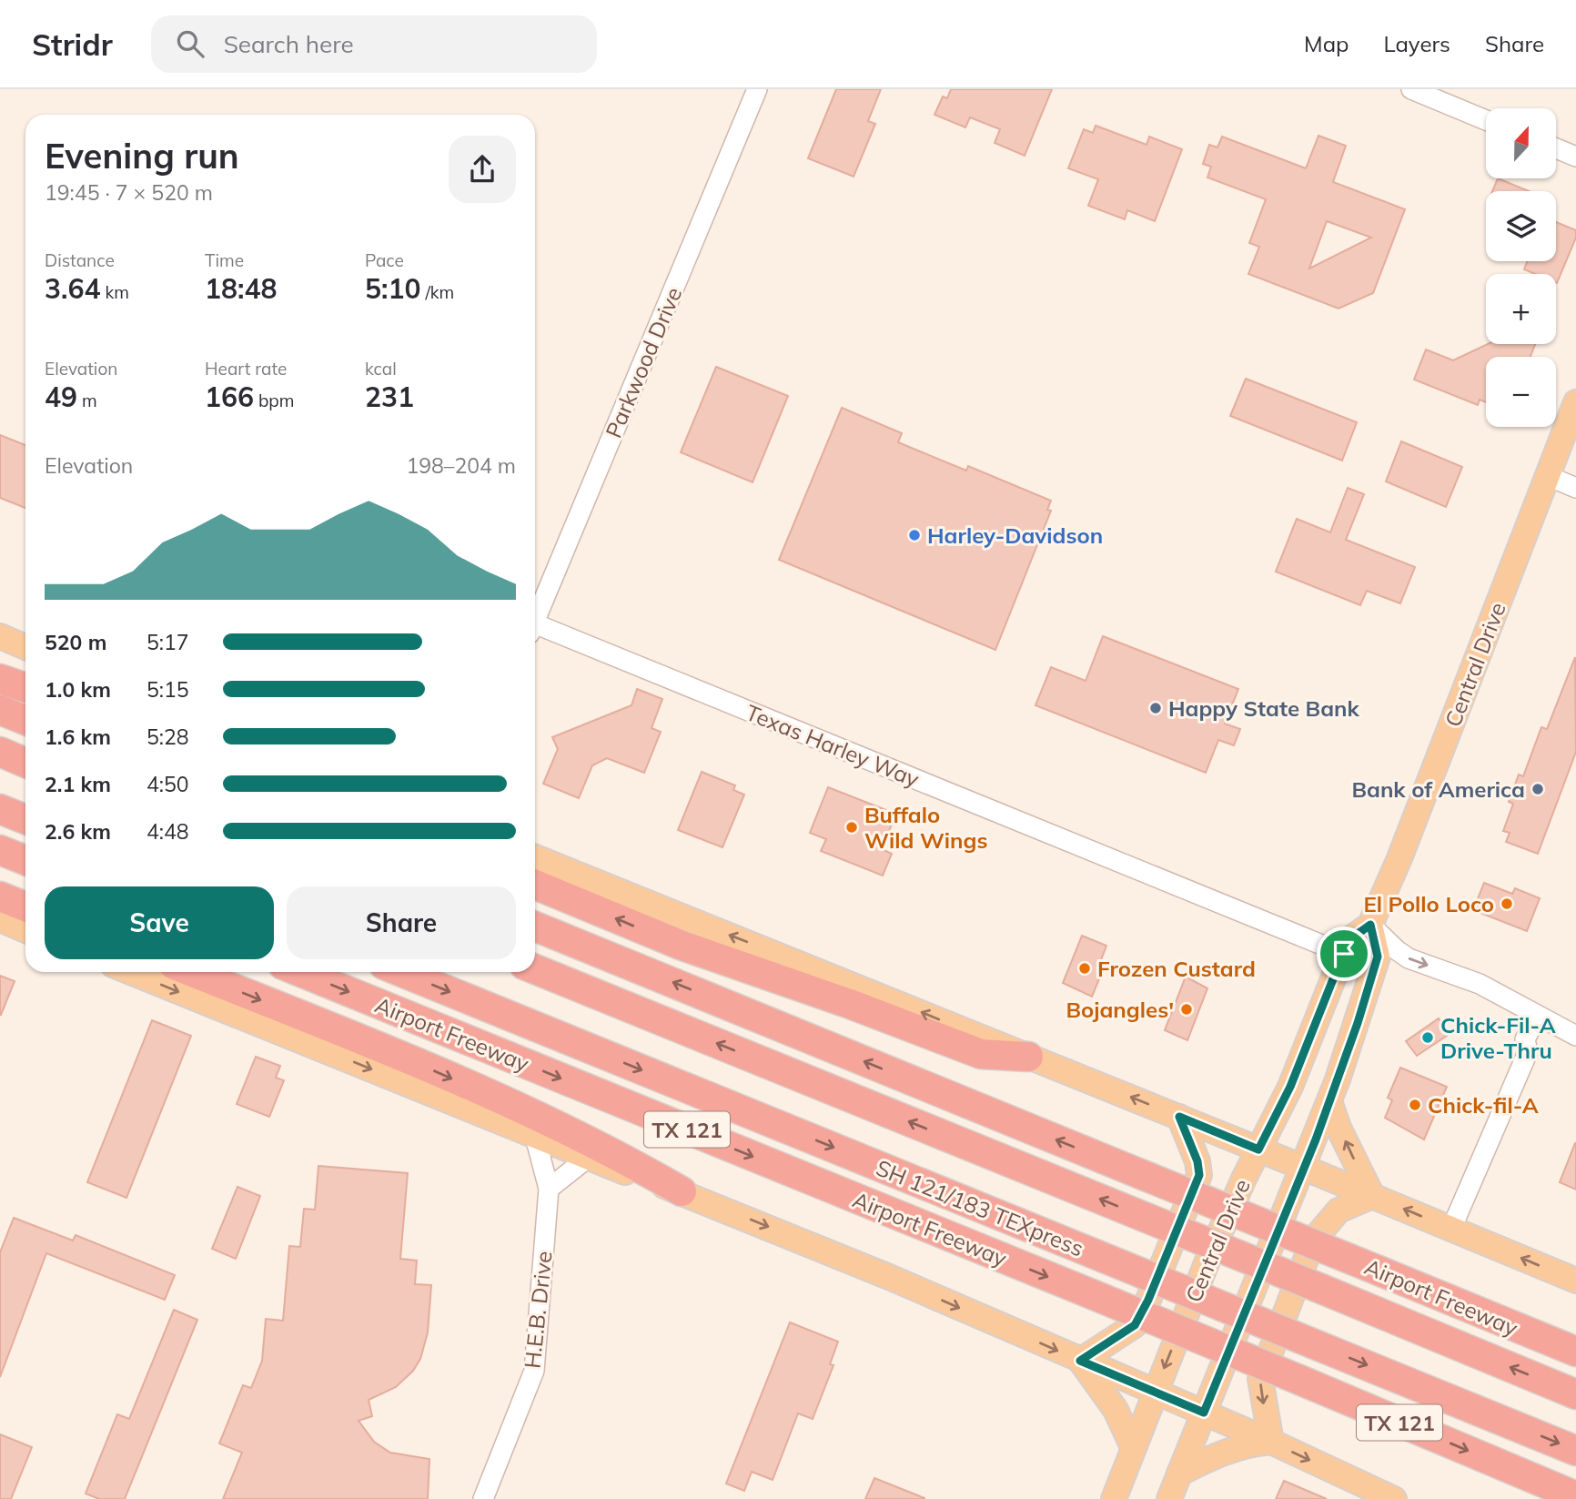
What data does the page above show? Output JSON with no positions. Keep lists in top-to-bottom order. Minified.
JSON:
{"streets":{"highway":["Airport Freeway","TX 121","SH 121/183 TEXpress"],"main road":["Central Drive"],"street":["Parkwood Drive","Texas Harley Way","H.E.B. Drive"]},"crossings":[["Central Drive","Texas Harley Way"]],"places":["Harley-Davidson","Happy State Bank","Bank of America","Buffalo Wild Wings","El Pollo Loco","Frozen Custard","Bojangles'","Chick-Fil-A Drive-Thru","Chick-fil-A"],"north":"top","page":{"header":"Stridr","search":"Search here","nav":["Map","Layers","Share"],"map_buttons":["+","−"],"heading":["Evening run","19:45 · 7 × 520 m"],"stats":[["Distance","3.64 km"],["Time","18:48"],["Pace","5:10 /km"],["Elevation","49 m"],["Heart rate","166 bpm"],["kcal","231"]],"chart":["Elevation","198–204 m"],"list":[{"name":"520 m","note":"5:17"},{"name":"1.0 km","note":"5:15"},{"name":"1.6 km","note":"5:28"},{"name":"2.1 km","note":"4:50"},{"name":"2.6 km","note":"4:48"}],"buttons":["Save","Share"]}}
